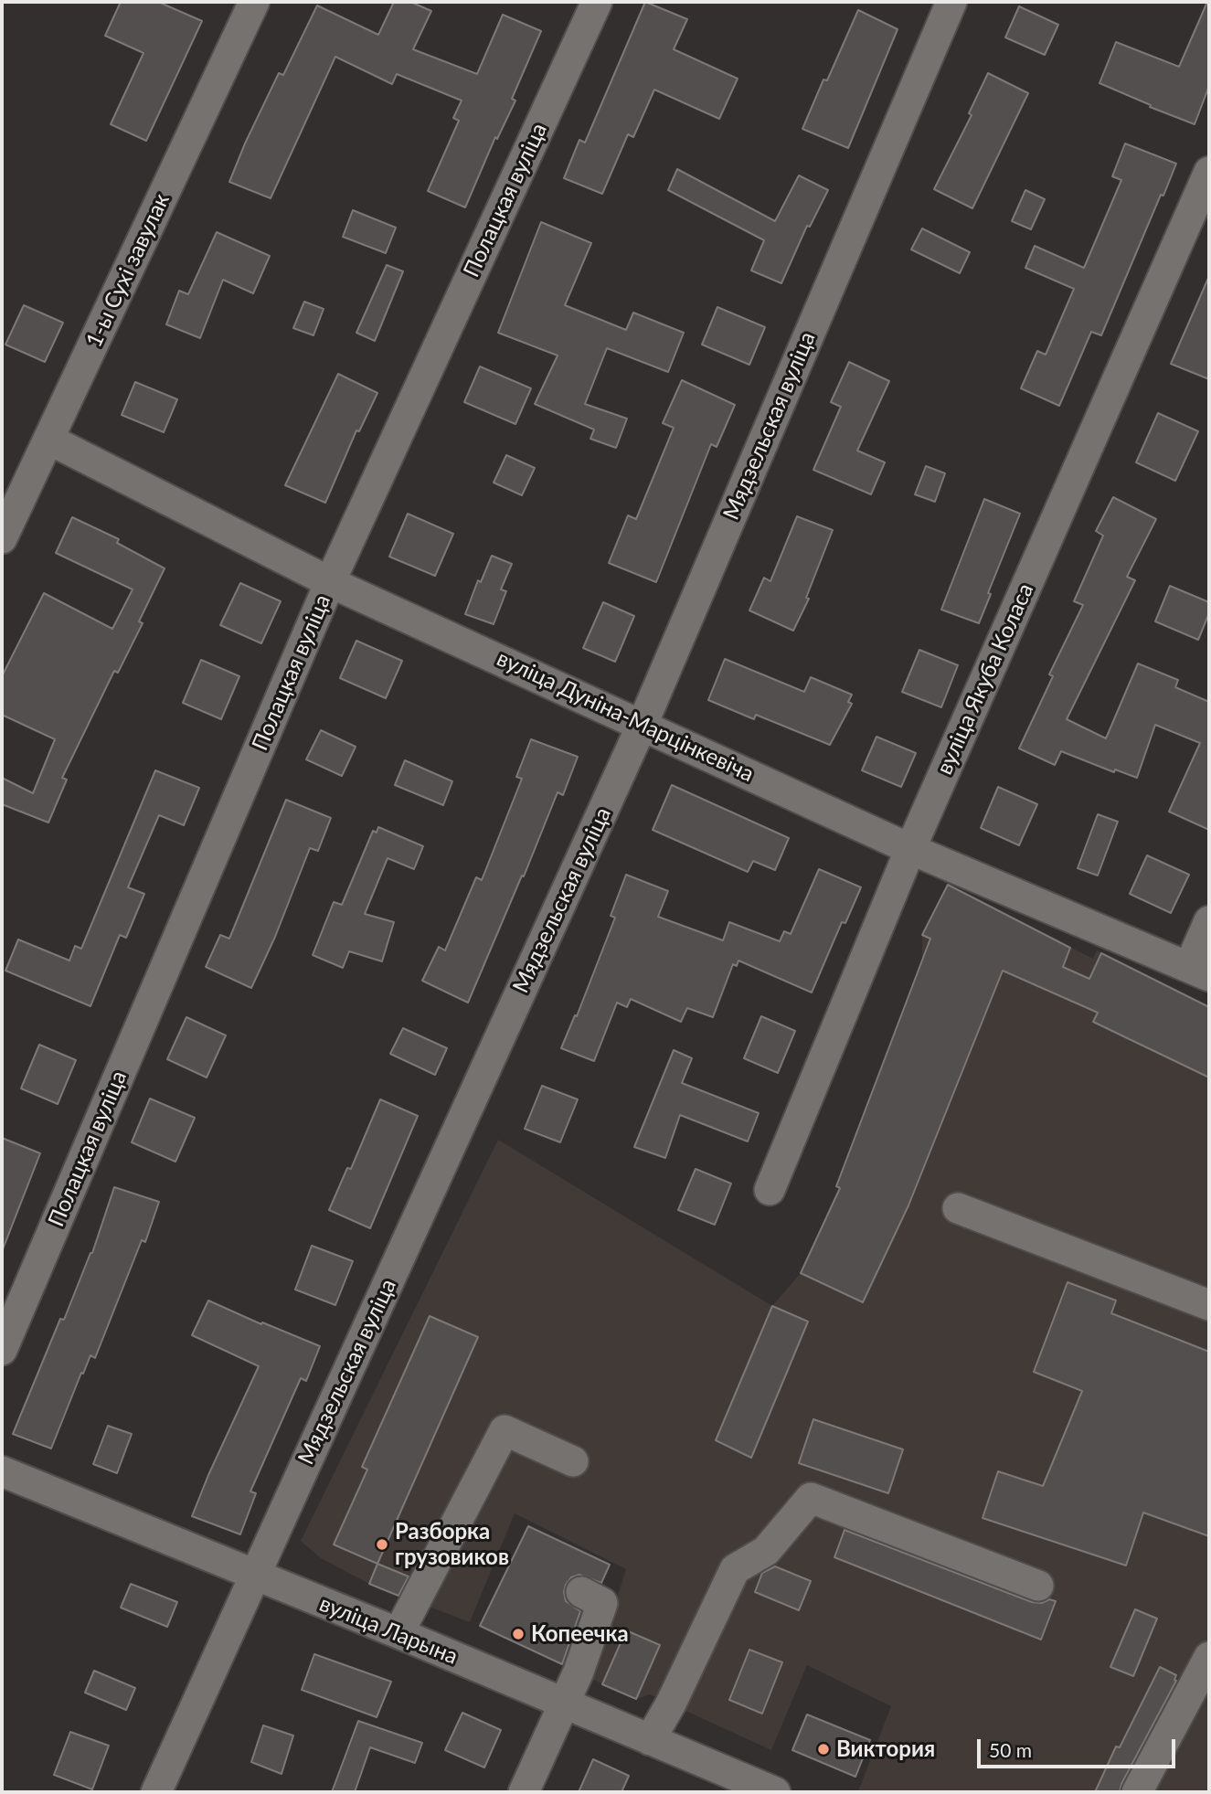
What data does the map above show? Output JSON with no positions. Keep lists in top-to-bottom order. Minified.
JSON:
{"streets":{"street":["Полацкая вуліца","1-ы Сухі завулак","Мядзельская вуліца","вуліца Якуба Коласа","вуліца Дуніна-Марцінкевіча","вуліца Ларына"]},"crossings":[["Полацкая вуліца","вуліца Дуніна-Марцінкевіча"],["1-ы Сухі завулак","вуліца Дуніна-Марцінкевіча"],["Мядзельская вуліца","вуліца Дуніна-Марцінкевіча"],["Мядзельская вуліца","вуліца Ларына"],["вуліца Якуба Коласа","вуліца Дуніна-Марцінкевіча"]],"places":["Разборка грузовиков","Копеечка","Виктория"],"scale_bar":"50 m"}
